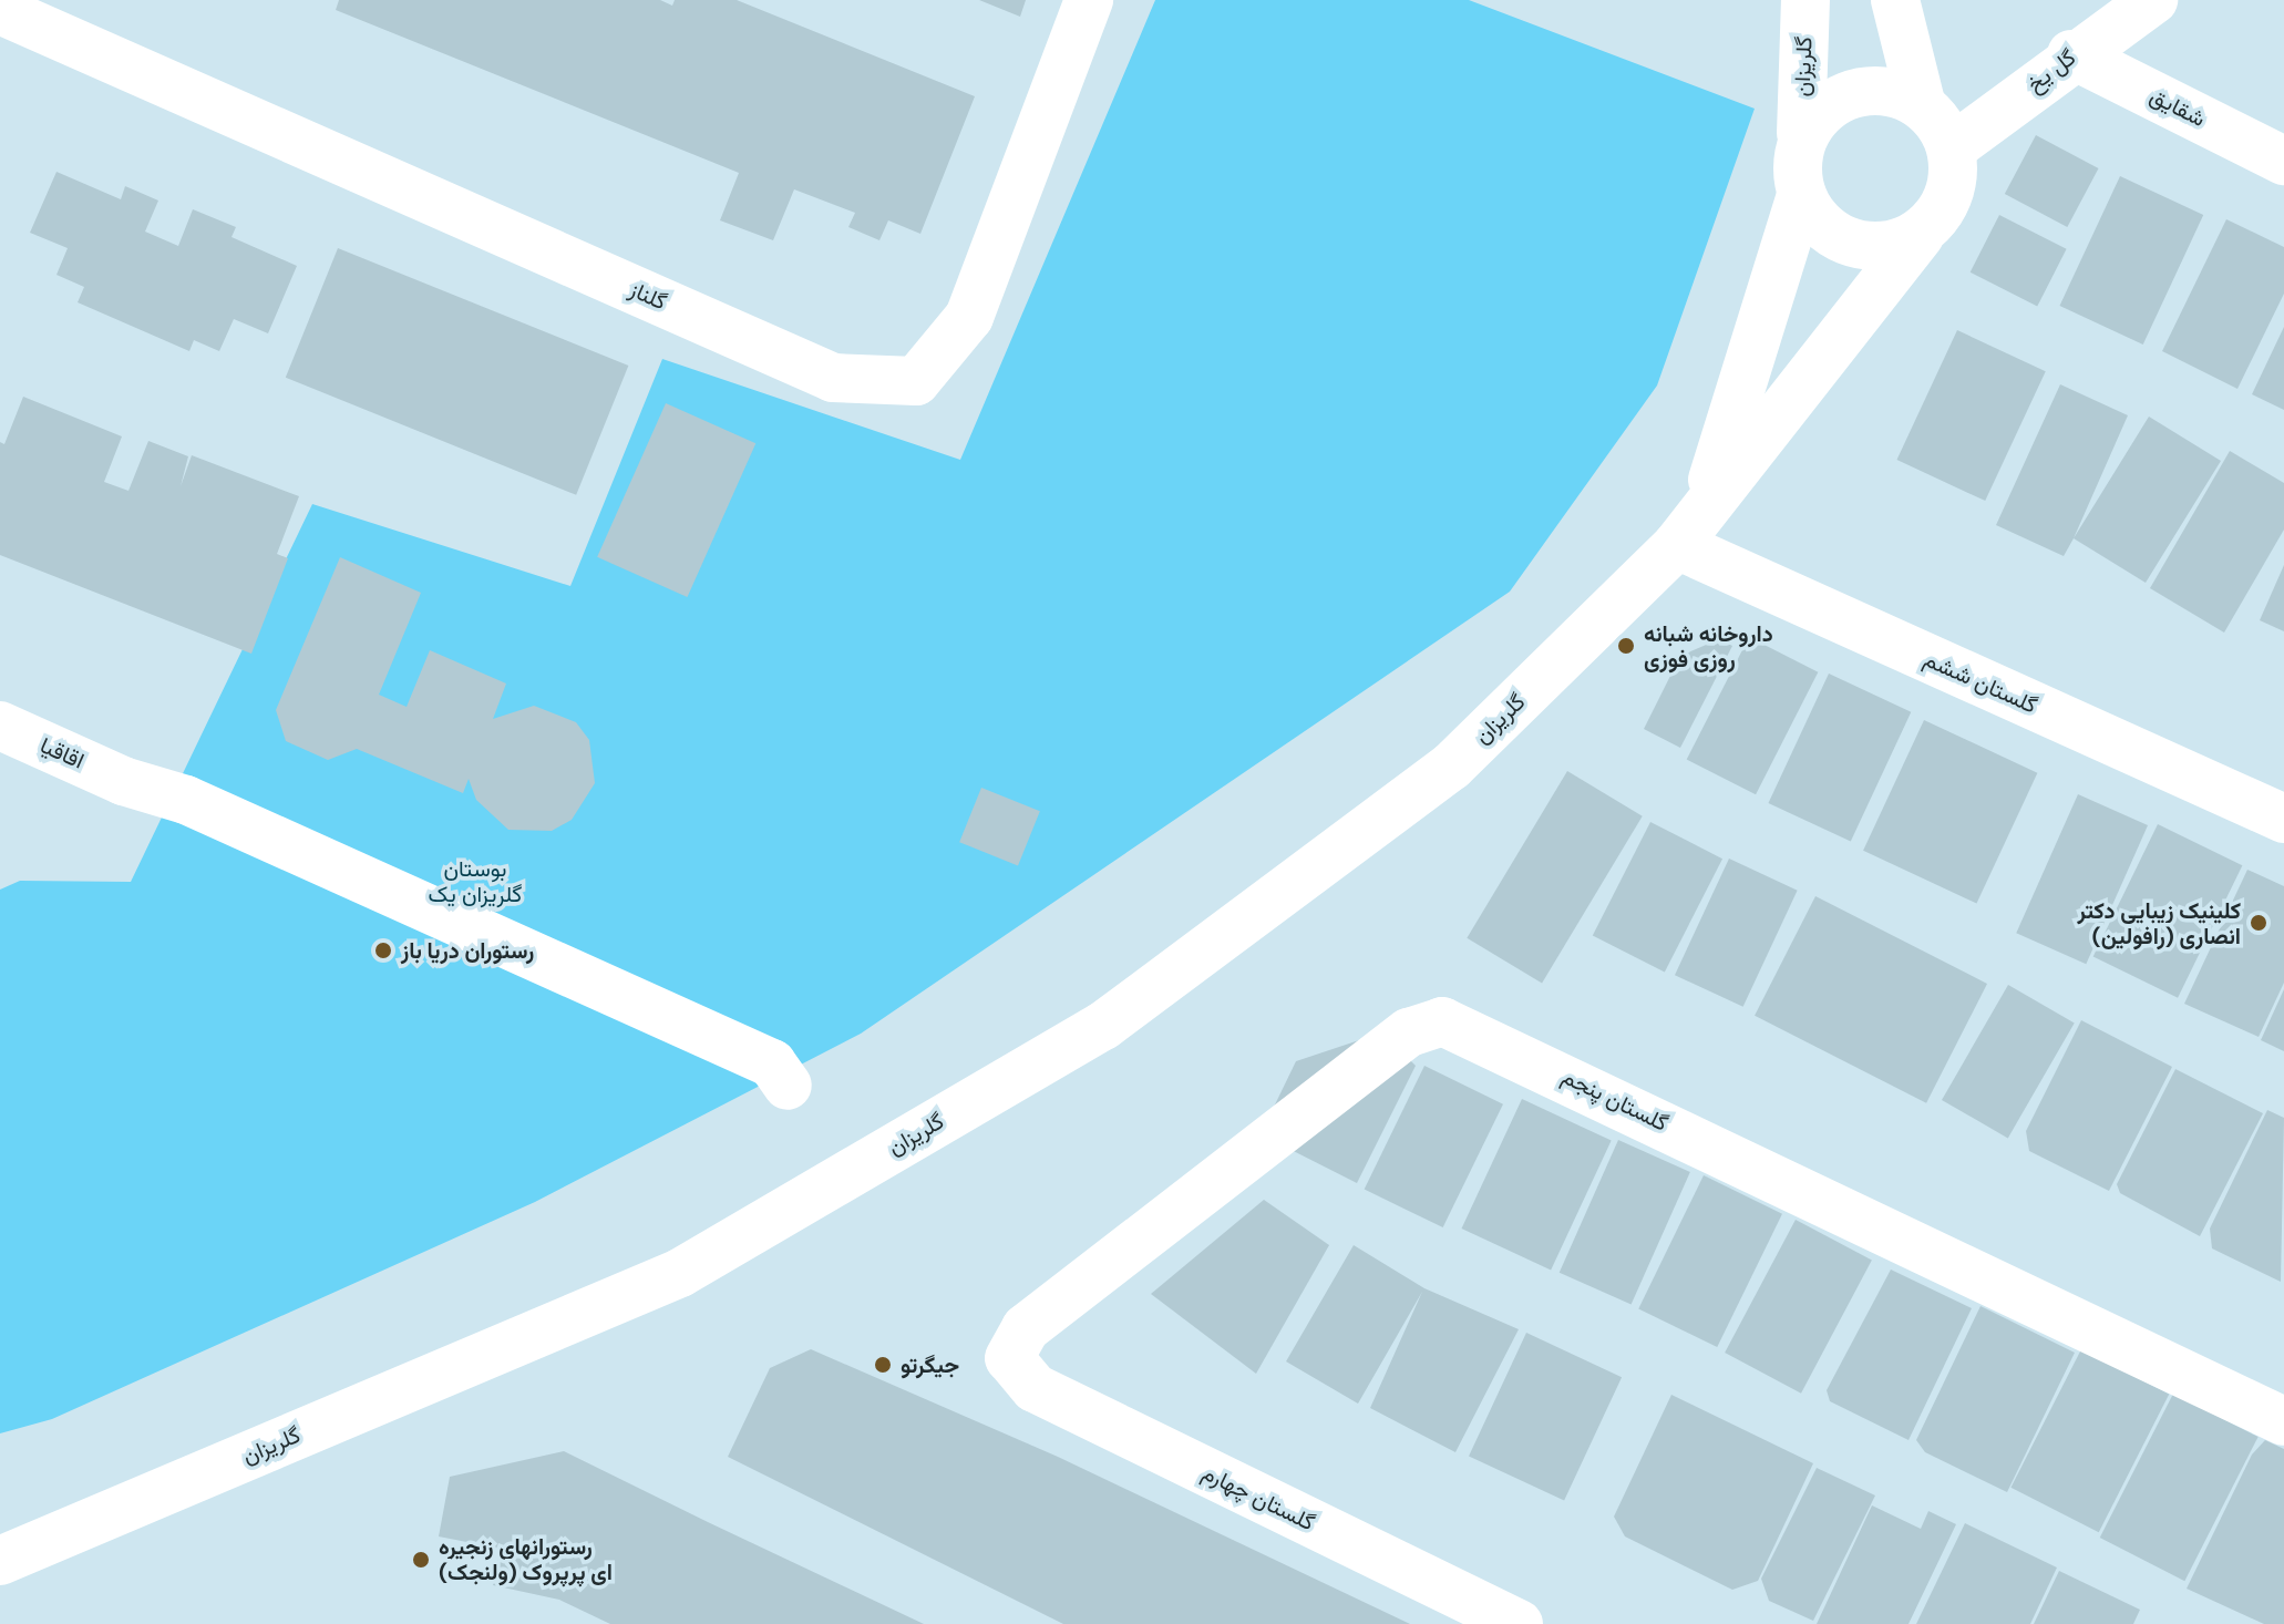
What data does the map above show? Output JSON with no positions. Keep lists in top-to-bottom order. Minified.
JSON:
{"streets":{"street":["گلریزان","گل یخ","شقایق","گلناز","گلستان ششم","اقاقیا","گلستان پنجم","گلستان چهارم"]},"crossings":[["گلریزان","گل یخ"],["گلریزان","گلستان ششم"],["گل یخ","شقایق"],["گلستان پنجم","گلستان چهارم"]],"parks":["بوستان گلریزان یک"],"places":["داروخانه شبانه روزی فوزی","کلینیک زیبایی دکتر انصاری (رافولین)","رستوران دریا باز","جیگرتو","رستورانهای زنجیره ای پرپروک (ولنجک)"]}
